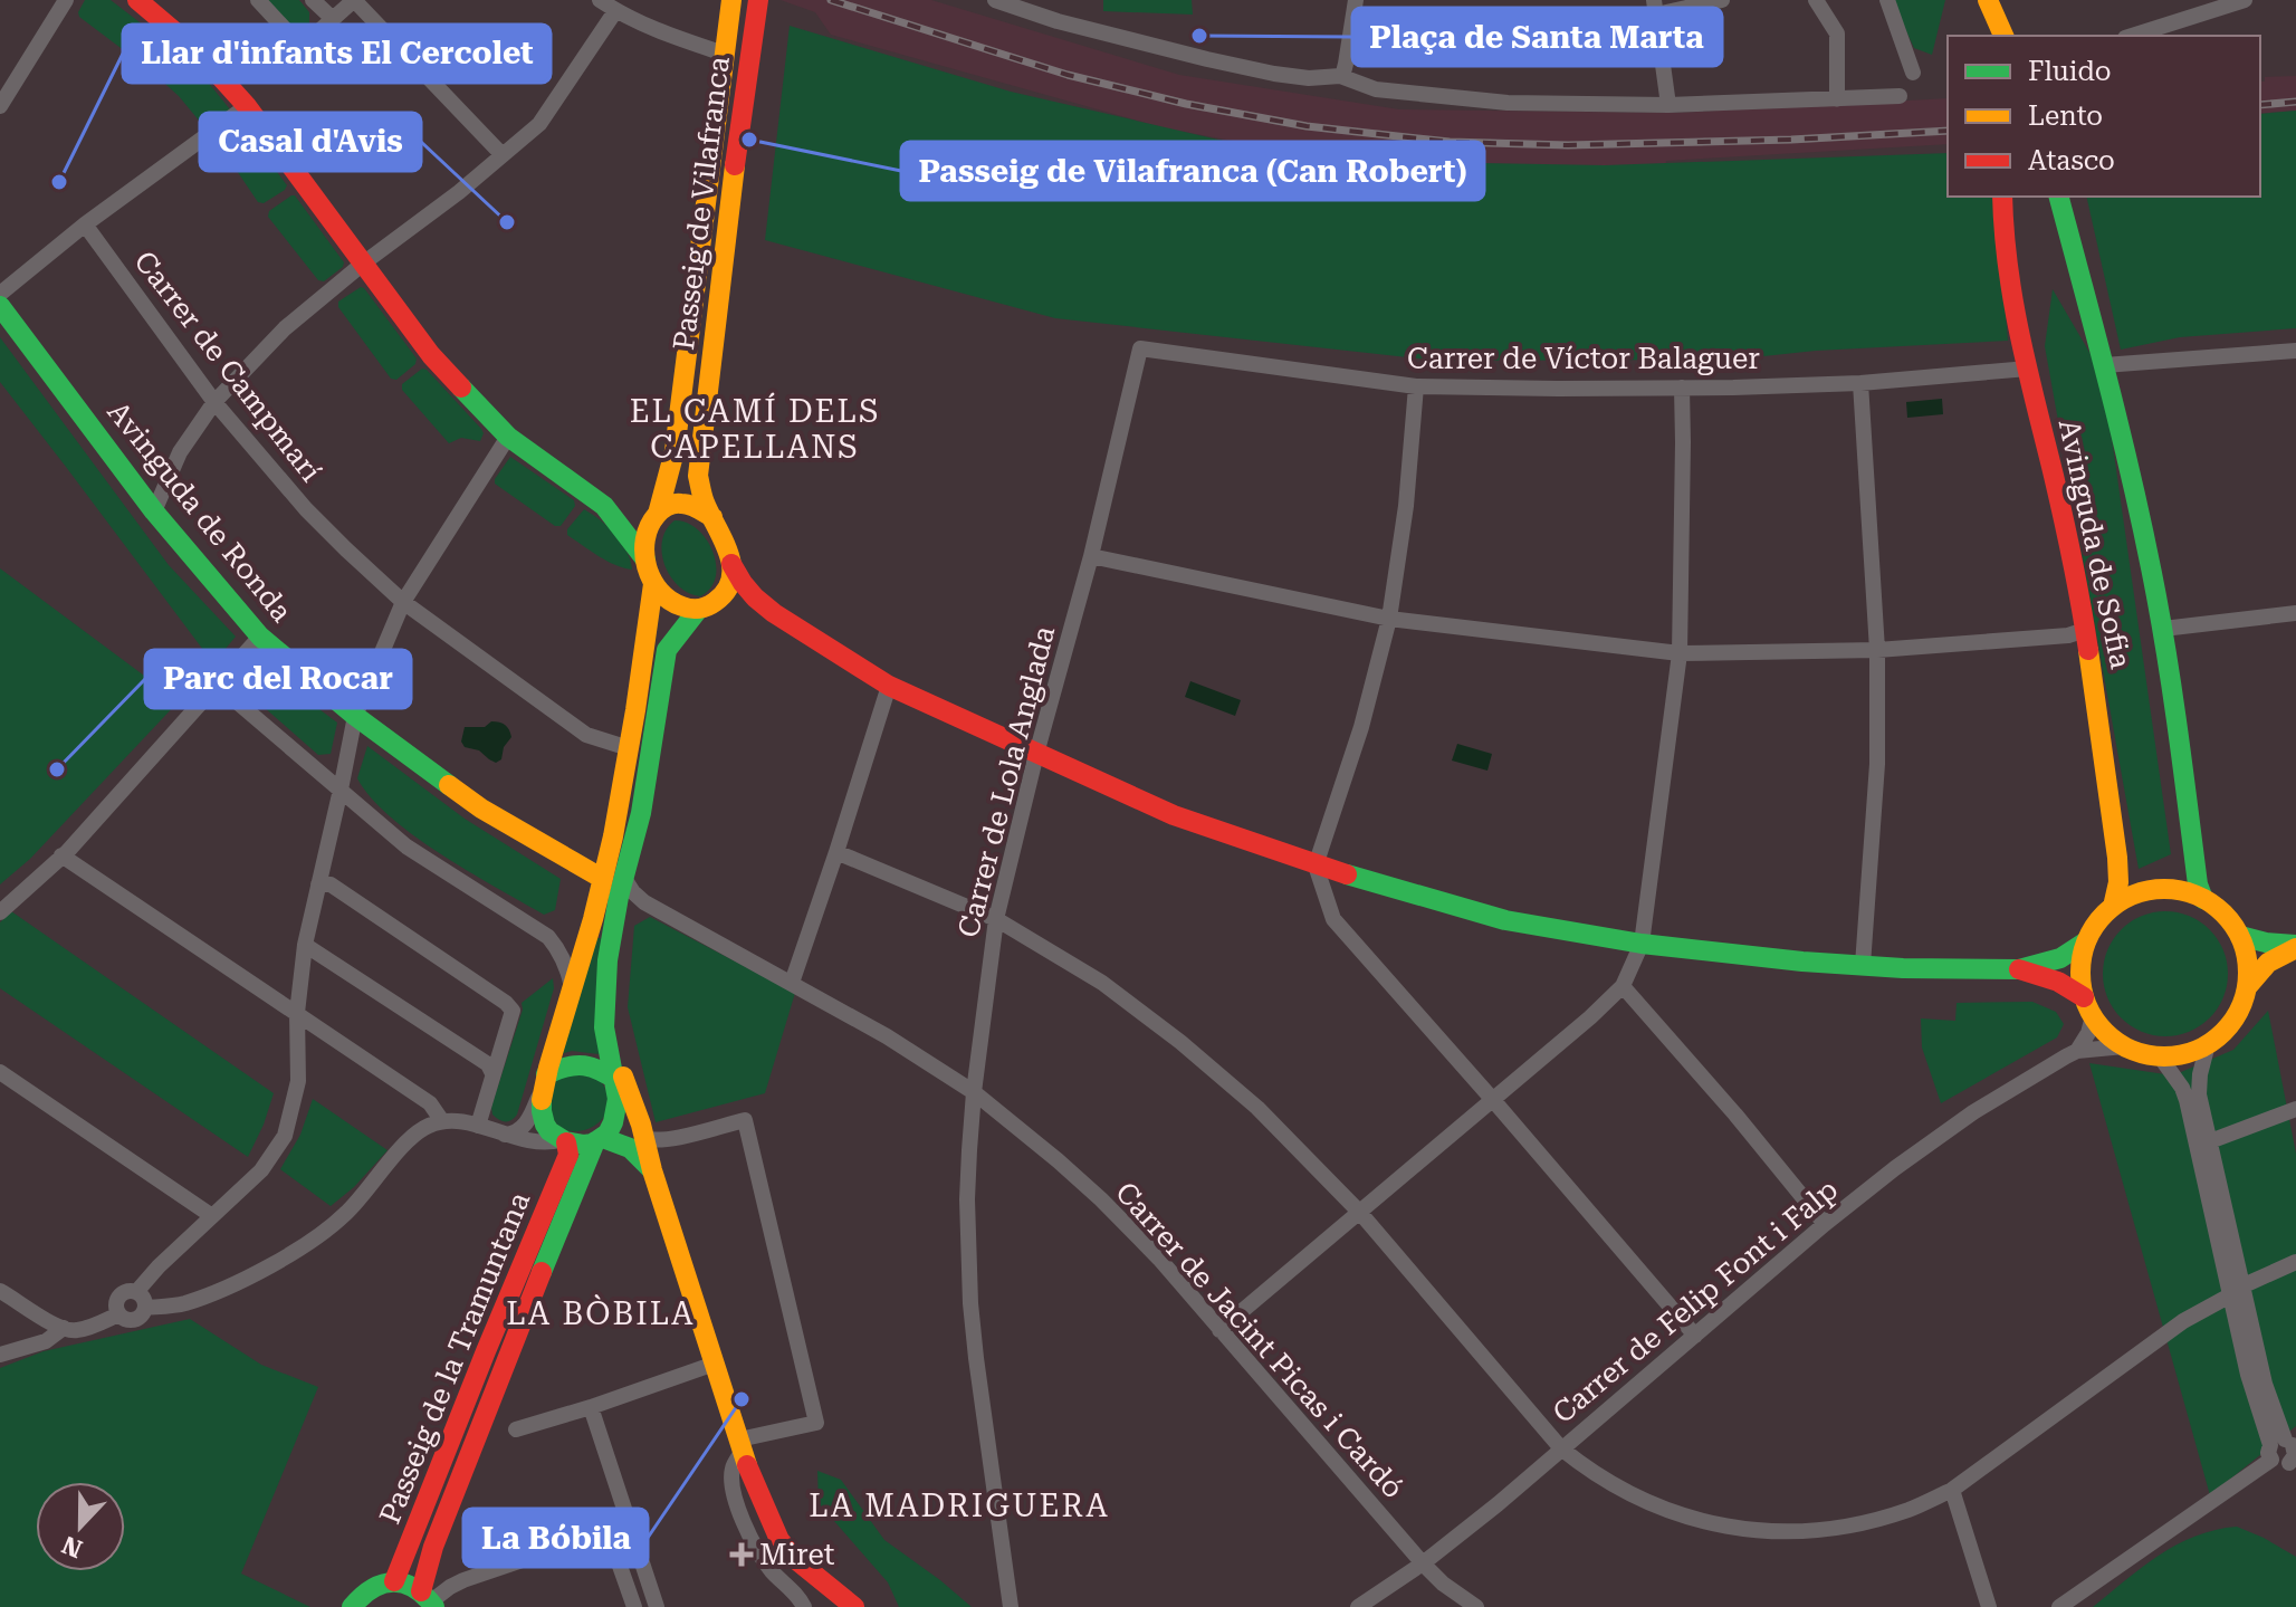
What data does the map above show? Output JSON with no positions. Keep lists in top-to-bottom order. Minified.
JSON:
{"streets":{"street":["Passeig de Vilafranca","Carrer de Víctor Balaguer","Carrer de Campmarí","Avinguda de Ronda","Avinguda de Sofia","Carrer de Lola Anglada","Carrer de Felip Font i Falp","Carrer de Jacint Picas i Cardó","Passeig de la Tramuntana"]},"crossings":[["Carrer de Víctor Balaguer","Avinguda de Sofia"],["Carrer de Víctor Balaguer","Carrer de Lola Anglada"],["Avinguda de Ronda","Carrer de Jacint Picas i Cardó"],["Avinguda de Sofia","Carrer de Felip Font i Falp"],["Carrer de Lola Anglada","Carrer de Jacint Picas i Cardó"],["Carrer de Felip Font i Falp","Carrer de Jacint Picas i Cardó"]],"districts":["EL CAMÍ DELS CAPELLANS","LA BÒBILA","LA MADRIGUERA"],"places":{"other":["Plaça de Santa Marta","Passeig de Vilafranca (Can Robert)","Llar d'infants El Cercolet","Casal d'Avis","Parc del Rocar","La Bóbila"],"health":["Miret"]},"legend":["Fluido","Lento","Atasco"],"north":"bottom"}
